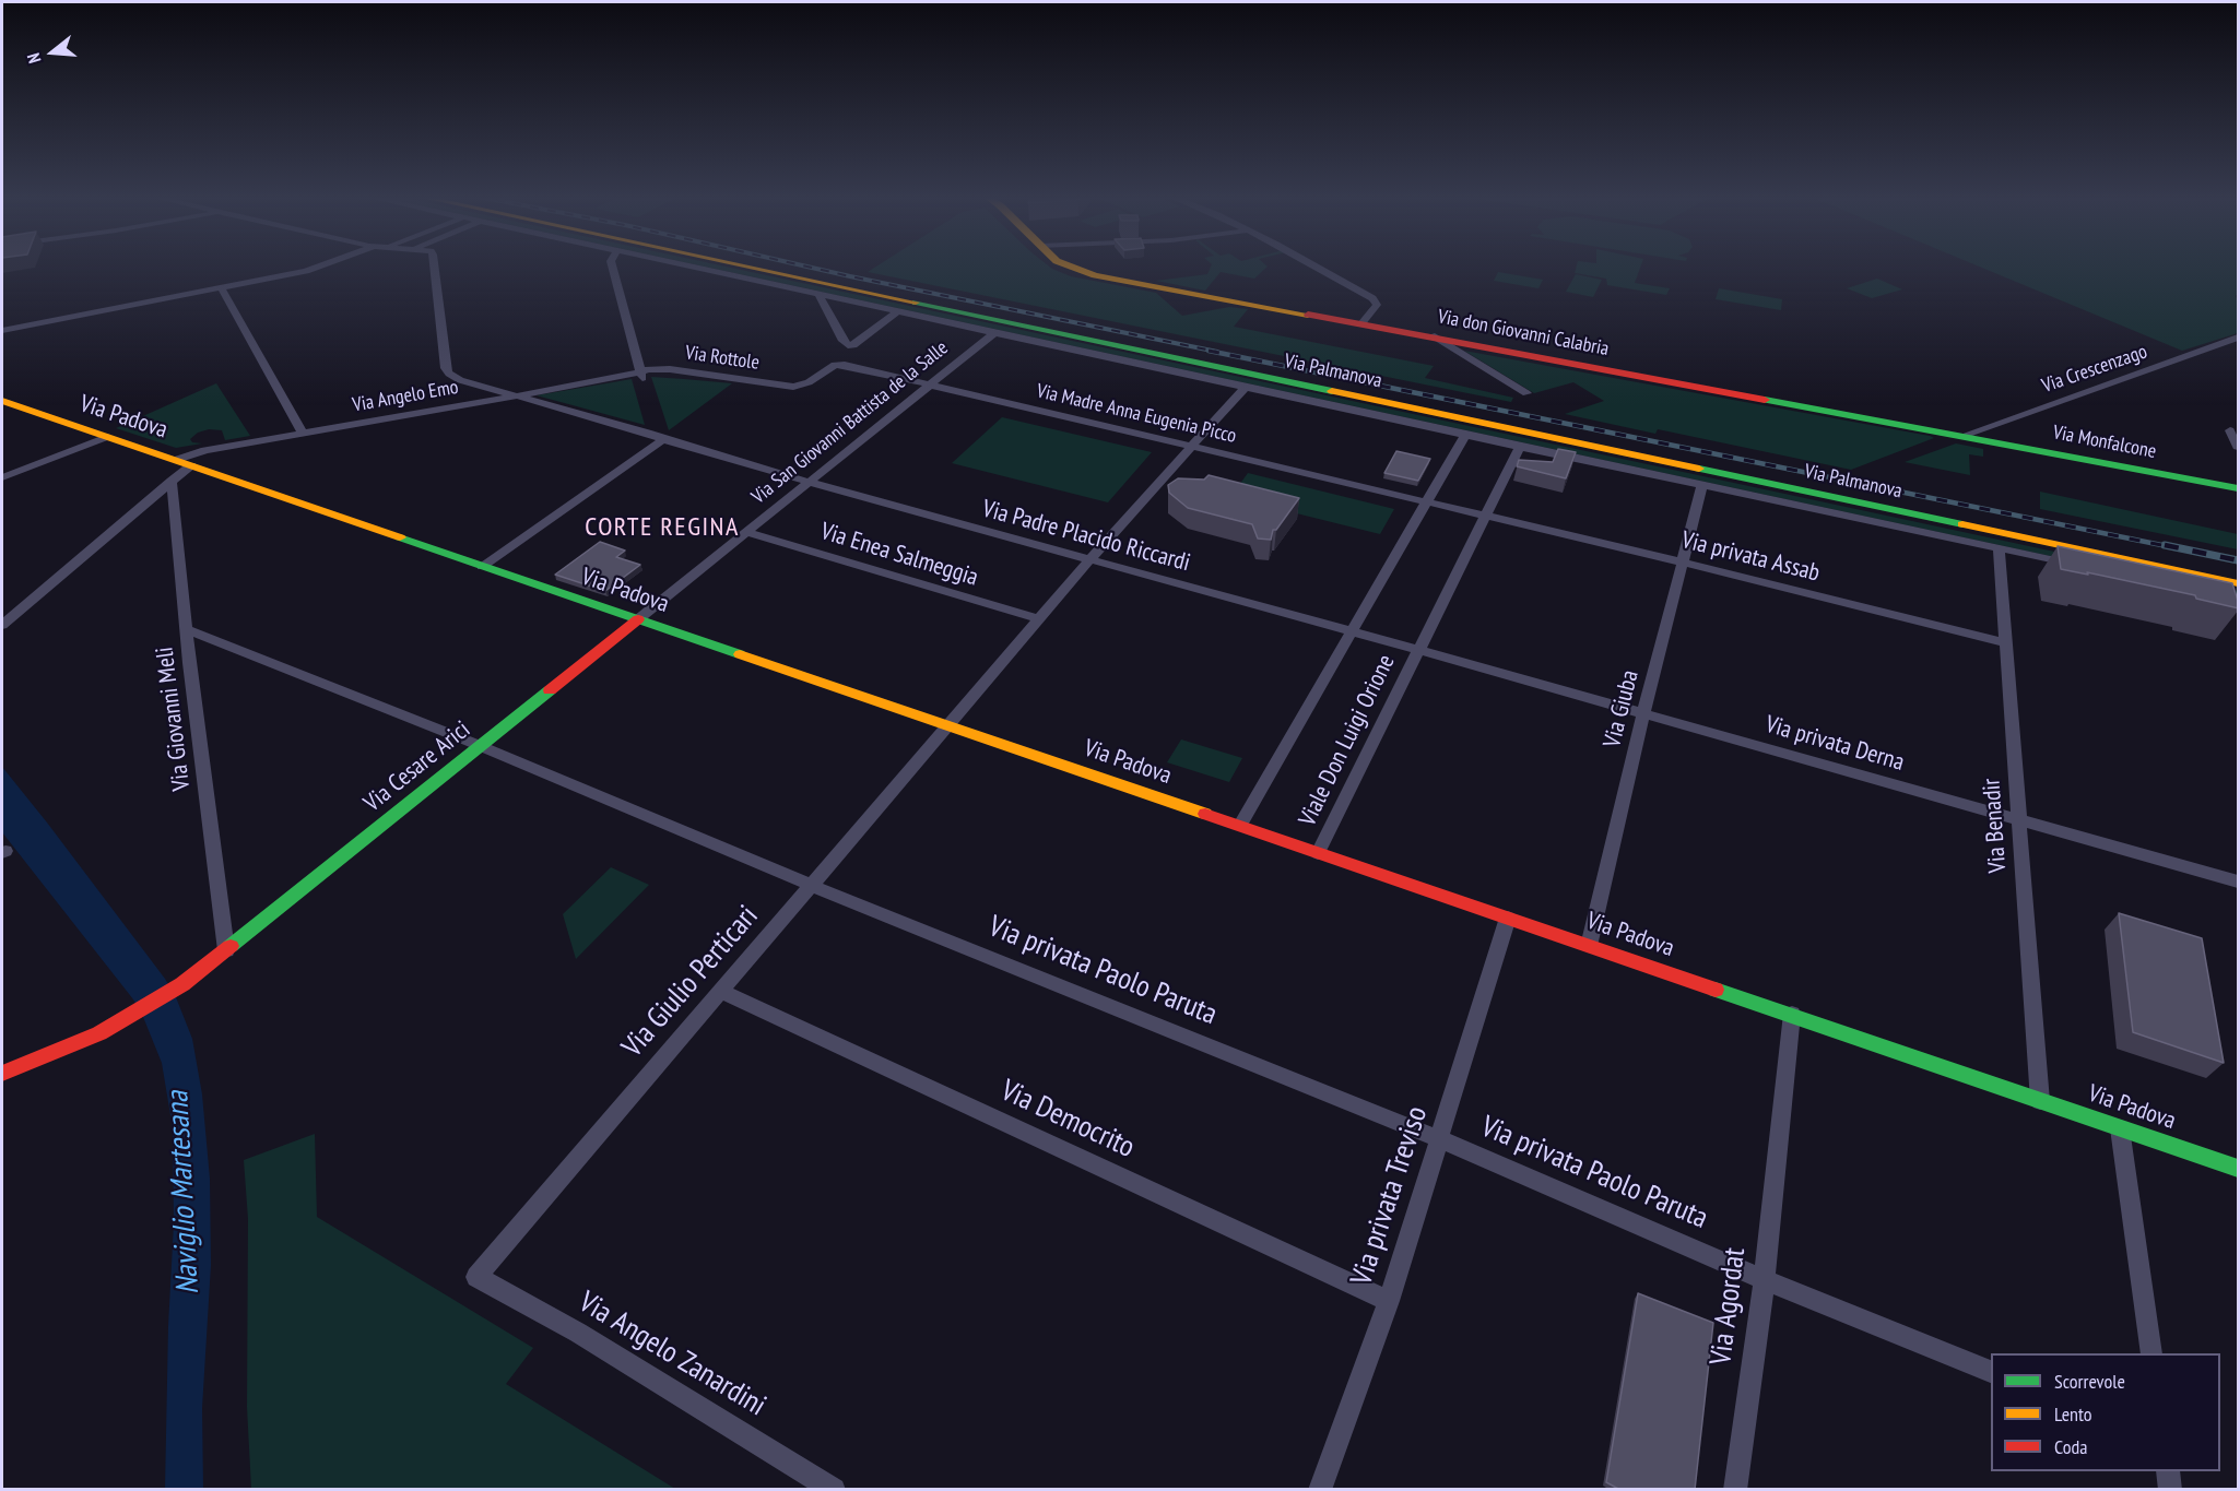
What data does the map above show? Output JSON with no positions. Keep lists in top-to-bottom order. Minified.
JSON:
{"streets":{"main road":["Via don Giovanni Calabria","Via Palmanova","Via Padova","Via Monfalcone","Via Cesare Arici"],"street":["Via Rottole","Via Crescenzago","Via Angelo Emo","Via Madre Anna Eugenia Picco","Via San Giovanni Battista de la Salle","Via Padre Placido Riccardi","Via Enea Salmeggia","Via privata Assab","Via Giuba","Via Giovanni Meli","Viale Don Luigi Orione","Via privata Derna","Via Benadir","Via privata Paolo Paruta","Via Giulio Perticari","Via Democrito","Via privata Treviso","Via Agordat","Via Angelo Zanardini"]},"crossings":[["Via don Giovanni Calabria","Via Crescenzago"],["Via don Giovanni Calabria","Via Monfalcone"],["Via Rottole","Via Angelo Emo"],["Via Rottole","Via Madre Anna Eugenia Picco"],["Via Crescenzago","Via Monfalcone"],["Via Palmanova","Via San Giovanni Battista de la Salle"],["Via Palmanova","Via Giuba"],["Via Palmanova","Viale Don Luigi Orione"],["Via Palmanova","Via Benadir"],["Via Palmanova","Via Giulio Perticari"],["Via Angelo Emo","Via Padova"],["Via Angelo Emo","Via Padre Placido Riccardi"],["Via Madre Anna Eugenia Picco","Via San Giovanni Battista de la Salle"],["Via Madre Anna Eugenia Picco","Viale Don Luigi Orione"],["Via Madre Anna Eugenia Picco","Via Giulio Perticari"],["Via Padova","Via San Giovanni Battista de la Salle"],["Via Padova","Via Giuba"],["Via Padova","Viale Don Luigi Orione"],["Via Padova","Via Cesare Arici"],["Via Padova","Via Benadir"],["Via Padova","Via Giulio Perticari"],["Via Padova","Via privata Treviso"],["Via Padova","Via Agordat"],["Via San Giovanni Battista de la Salle","Via Padre Placido Riccardi"],["Via San Giovanni Battista de la Salle","Via Enea Salmeggia"],["Via San Giovanni Battista de la Salle","Via Cesare Arici"],["Via Padre Placido Riccardi","Viale Don Luigi Orione"],["Via Padre Placido Riccardi","Via Giulio Perticari"],["Via Enea Salmeggia","Via Giulio Perticari"],["Via privata Assab","Via Giuba"],["Via privata Assab","Viale Don Luigi Orione"],["Via privata Assab","Via Benadir"],["Via Giuba","Via privata Derna"],["Via Giovanni Meli","Via Cesare Arici"],["Via Giovanni Meli","Via privata Paolo Paruta"],["Viale Don Luigi Orione","Via privata Derna"],["Via privata Derna","Via Benadir"],["Via Cesare Arici","Via privata Paolo Paruta"],["Via privata Paolo Paruta","Via Giulio Perticari"],["Via privata Paolo Paruta","Via privata Treviso"],["Via privata Paolo Paruta","Via Agordat"],["Via Giulio Perticari","Via Democrito"],["Via Giulio Perticari","Via Angelo Zanardini"],["Via Democrito","Via privata Treviso"]],"districts":["CORTE REGINA"],"water":["Naviglio Martesana"],"legend":["Scorrevole","Lento","Coda"],"north":"left"}
